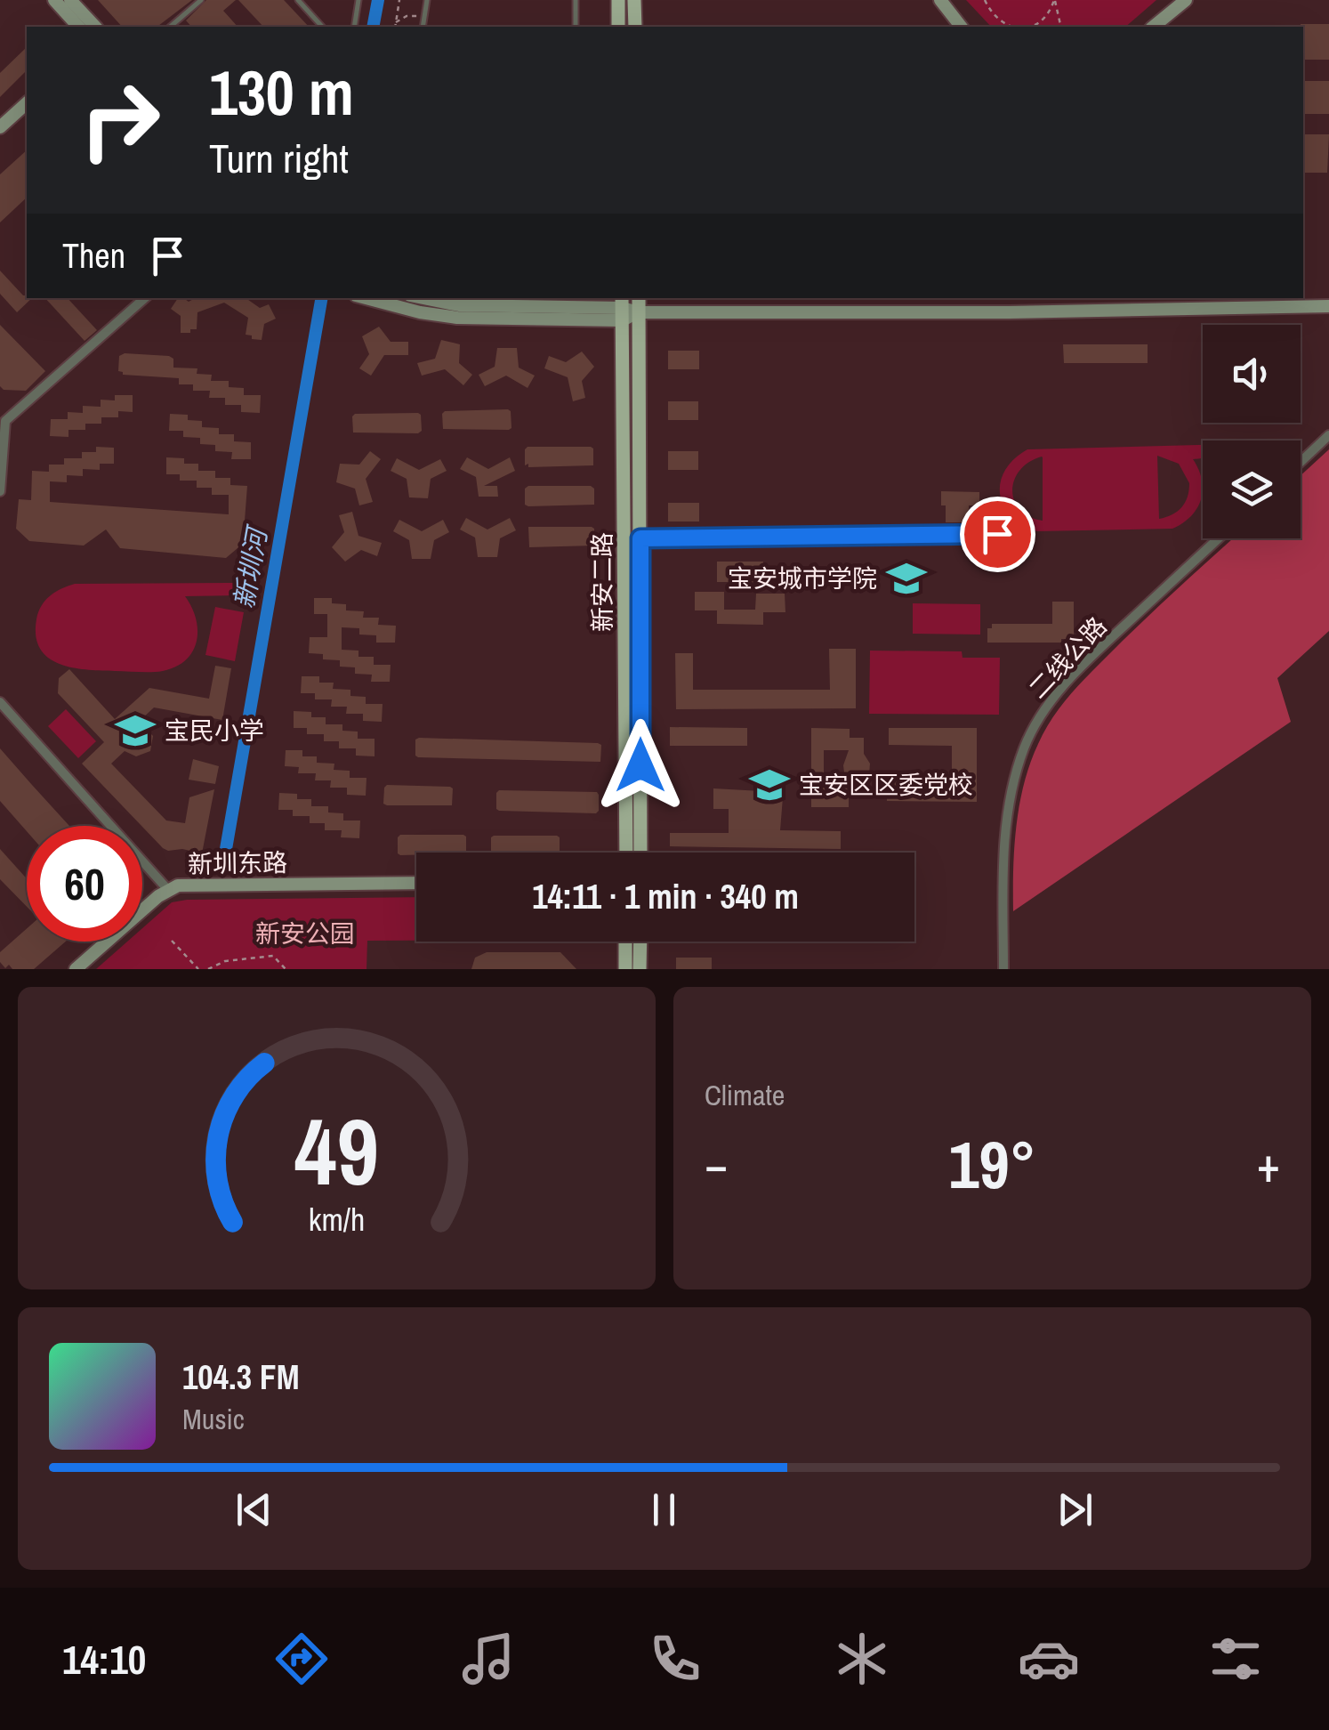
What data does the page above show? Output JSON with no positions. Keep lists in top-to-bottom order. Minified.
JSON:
{"streets":{"main road":["新安二路","新圳东路"],"street":["二线公路"]},"water":["新圳河"],"parks":["新安公园"],"places":{"school or university":["宝安城市学院","宝民小学","宝安区区委党校"]},"page":{"turn":["130 m","Turn right"],"then":"Then","limit":"60","trip":"14:11 · 1 min · 340 m","tile":"Climate","heat":["−","19°","+"],"song":["104.3 FM","Music"],"tabs":"14:10","gauge":["49","km/h"]}}
